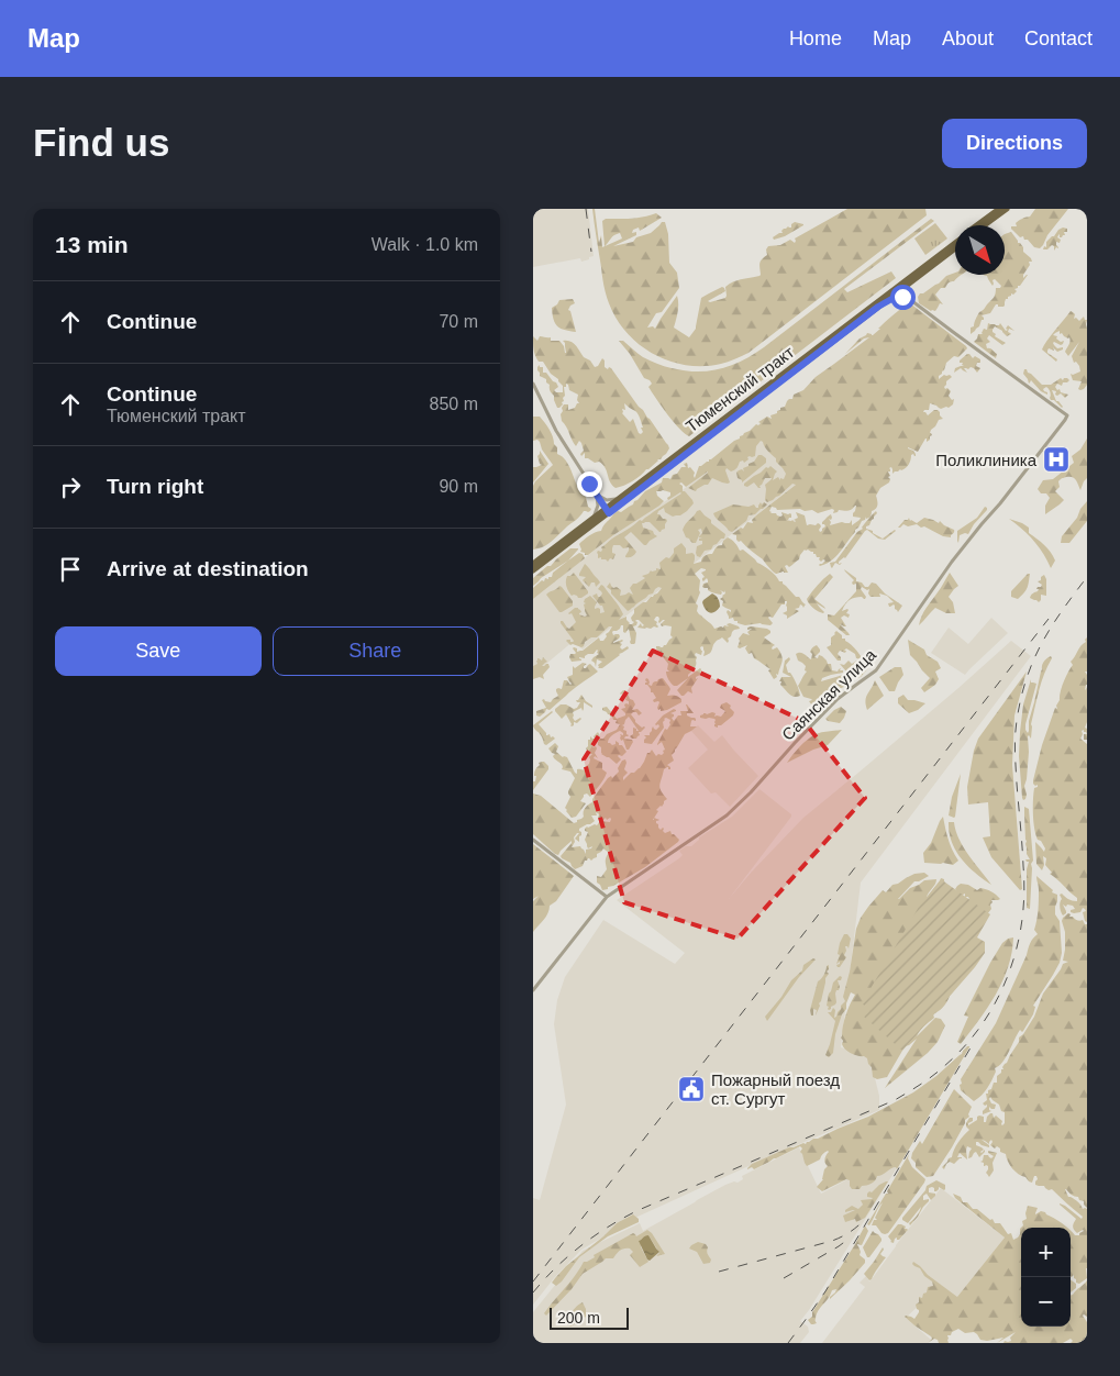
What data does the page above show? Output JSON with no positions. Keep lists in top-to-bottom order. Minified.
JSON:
{"streets":{"main road":["Тюменский тракт"],"street":["Саянская улица"]},"places":{"hospital":["Поликлиника"],"public building":["Пожарный поезд ст. Сургут"]},"scale_bar":"200 m","north":"bottom right","page":{"header":"Map","nav":["Home","Map","About","Contact"],"buttons":["Directions",["Save","Share"]],"title":"Find us","heading":["13 min","Walk · 1.0 km"],"list":[["Continue","70 m"],["Continue","Тюменский тракт","850 m"],["Turn right","90 m"],"Arrive at destination"],"map_buttons":["+","−"],"scale":"200 m"}}
